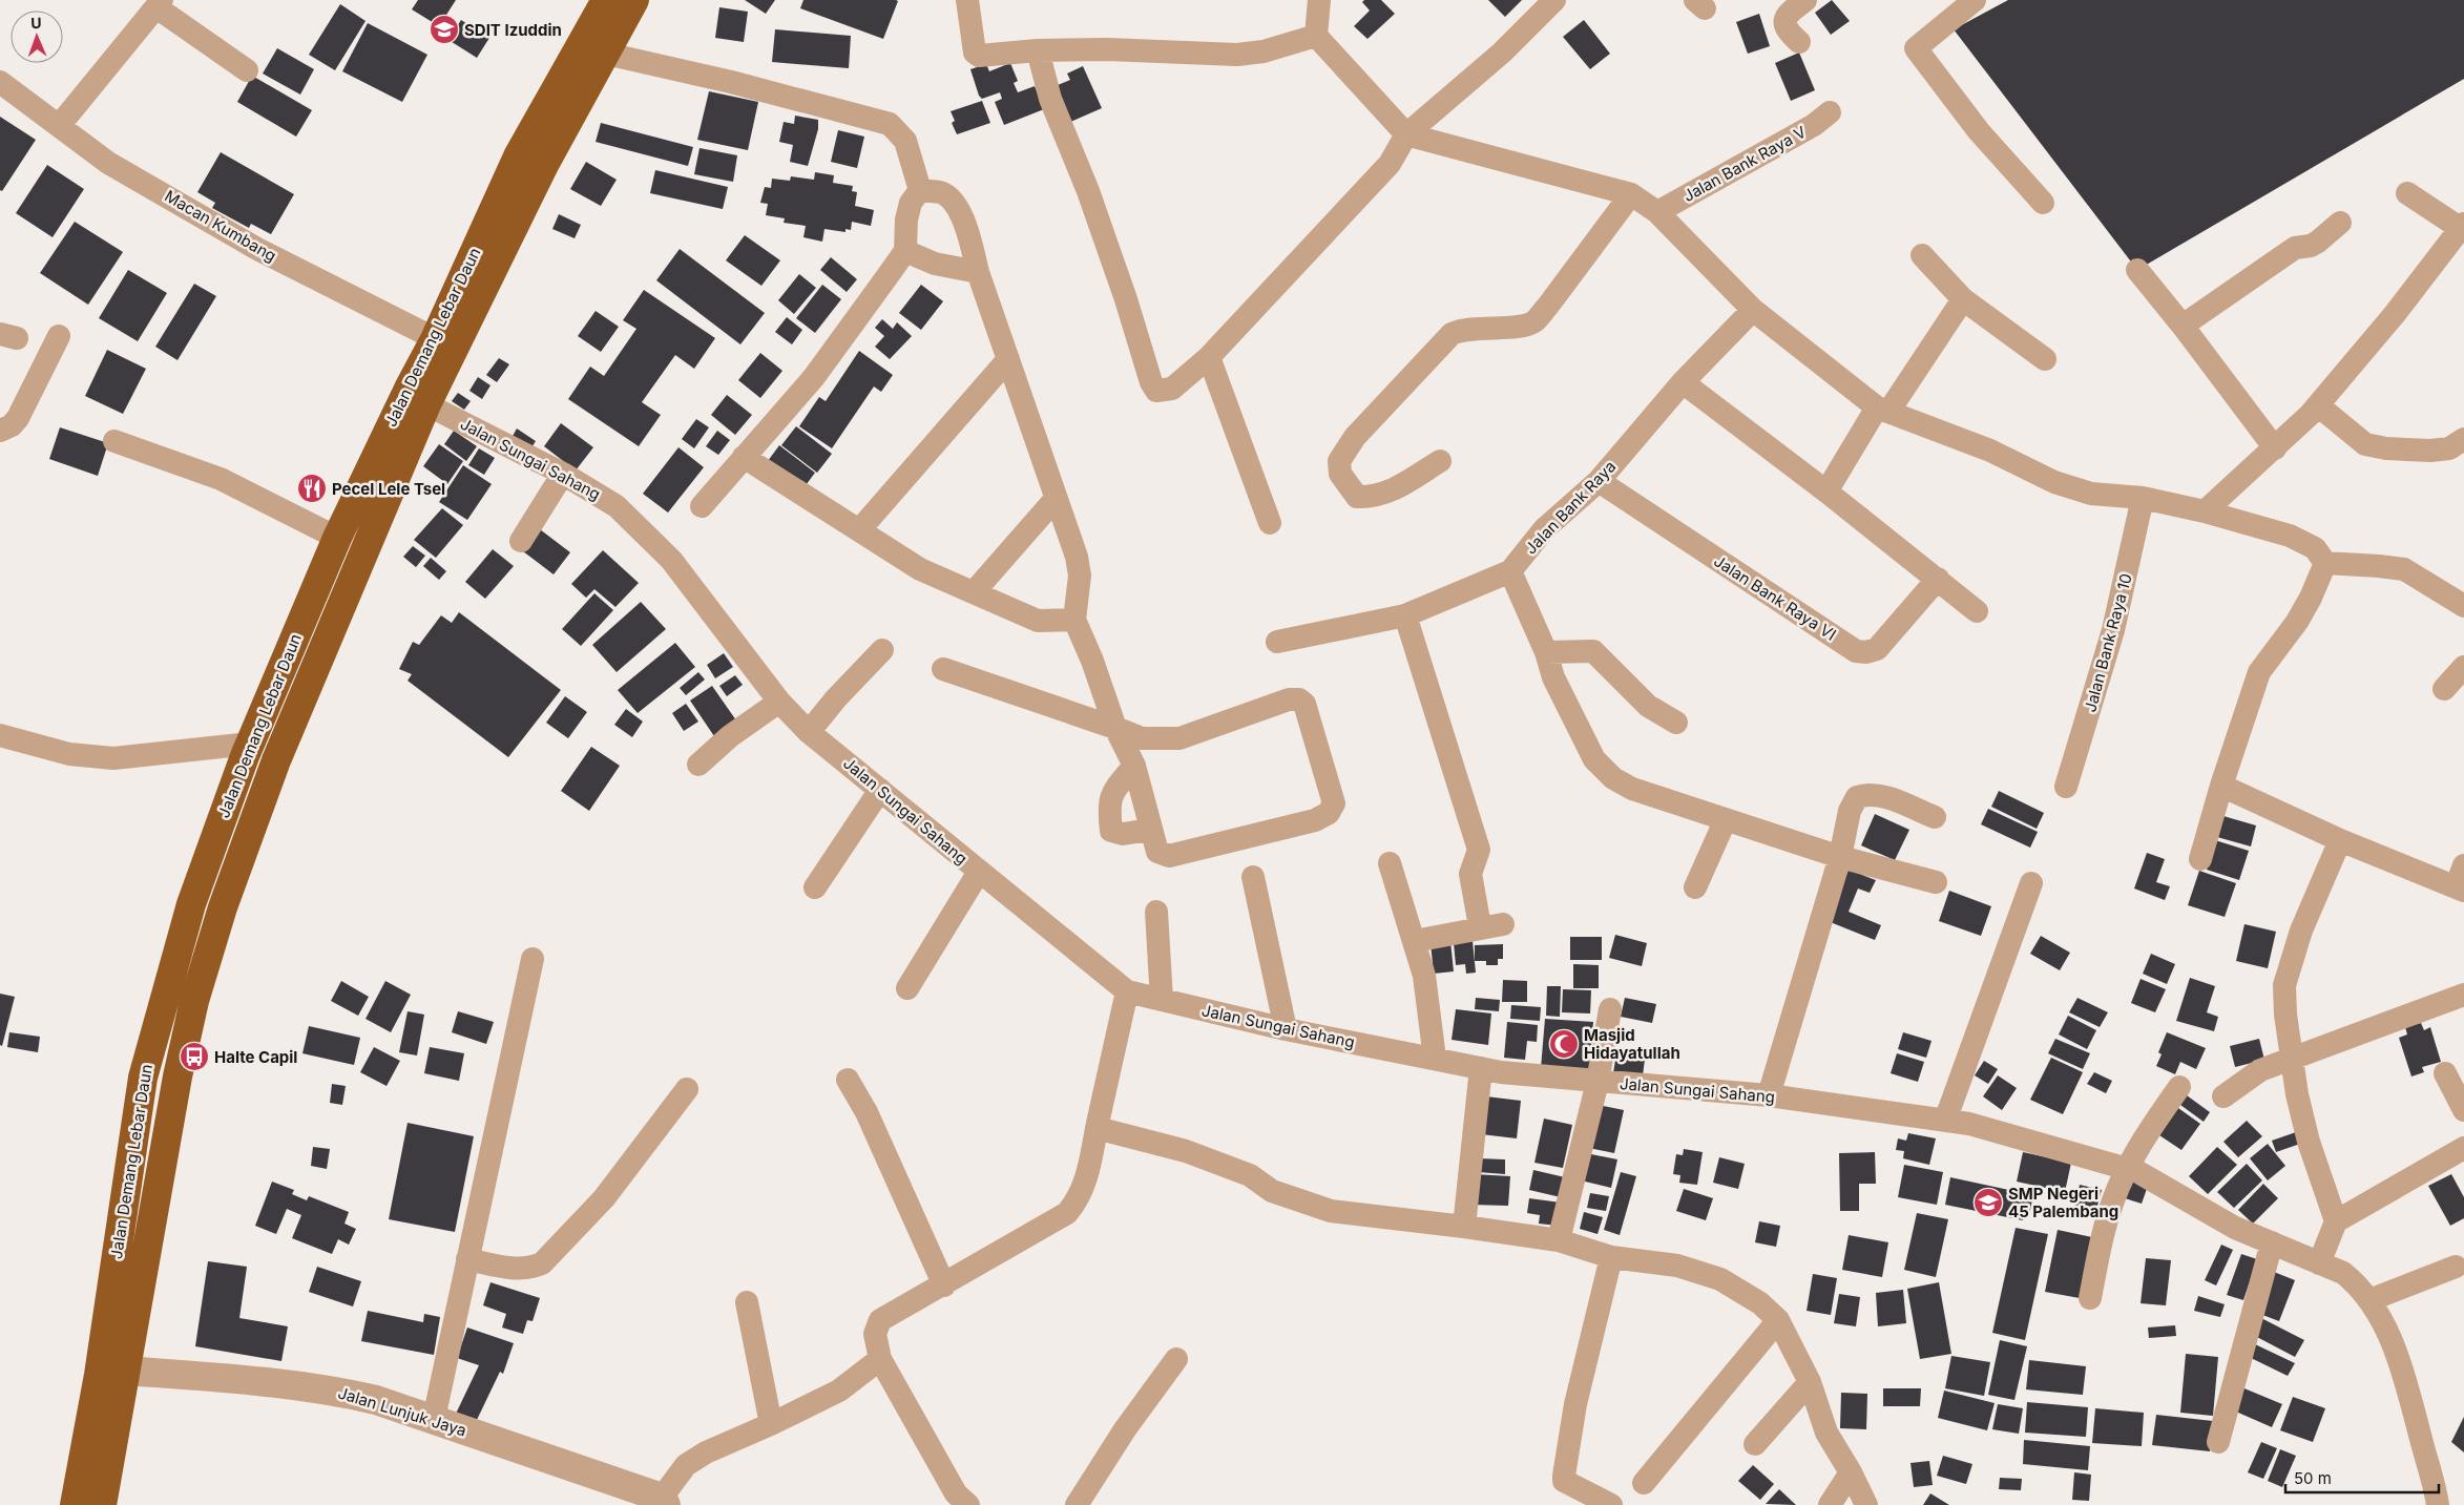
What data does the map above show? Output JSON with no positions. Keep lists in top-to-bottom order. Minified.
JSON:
{"streets":{"highway":["Jalan Demang Lebar Daun"],"street":["Jalan Bank Raya V","Macan Kumbang","Jalan Sungai Sahang","Jalan Bank Raya","Jalan Bank Raya VI","Jalan Bank Raya 10","Jalan Lunjuk Jaya"]},"crossings":[["Macan Kumbang","Jalan Demang Lebar Daun"],["Jalan Demang Lebar Daun","Jalan Sungai Sahang"],["Jalan Demang Lebar Daun","Jalan Lunjuk Jaya"],["Jalan Bank Raya","Jalan Bank Raya VI"]],"places":{"school or university":["SDIT Izuddin","SMP Negeri 45 Palembang"],"restaurant":["Pecel Lele Tsel"],"mosque":["Masjid Hidayatullah"],"bus stop":["Halte Capil"]},"scale_bar":"50 m","north":"top"}
